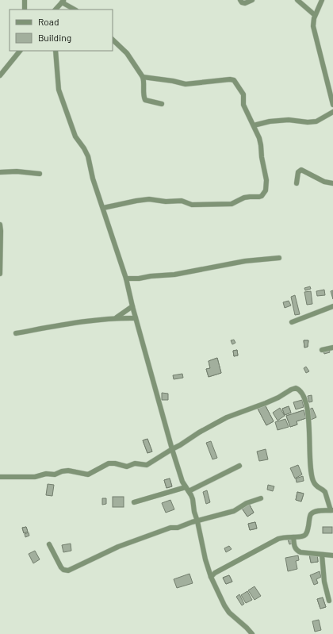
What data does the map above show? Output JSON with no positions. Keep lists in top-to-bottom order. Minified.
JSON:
{"legend":["Road","Building"]}
